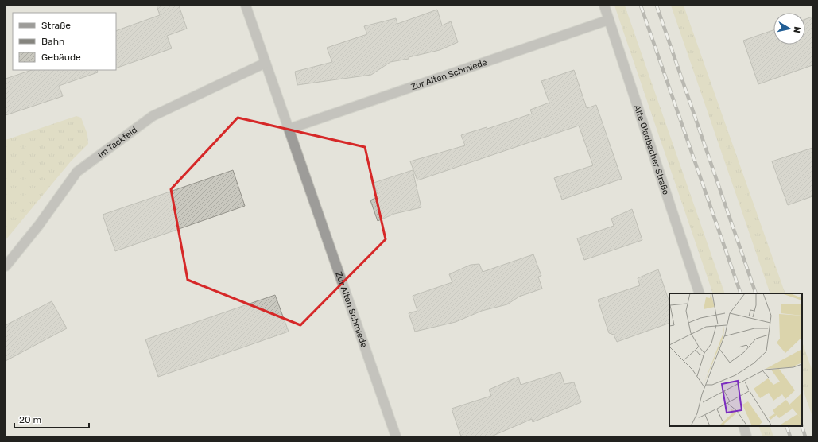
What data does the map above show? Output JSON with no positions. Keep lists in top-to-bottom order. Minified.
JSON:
{"streets":{"street":["Zur Alten Schmiede","Im Tackfeld","Alte Gladbacher Straße"]},"crossings":[["Zur Alten Schmiede","Im Tackfeld"],["Zur Alten Schmiede","Alte Gladbacher Straße"]],"legend":["Straße","Bahn","Gebäude"],"scale_bar":"20 m","north":"right"}
